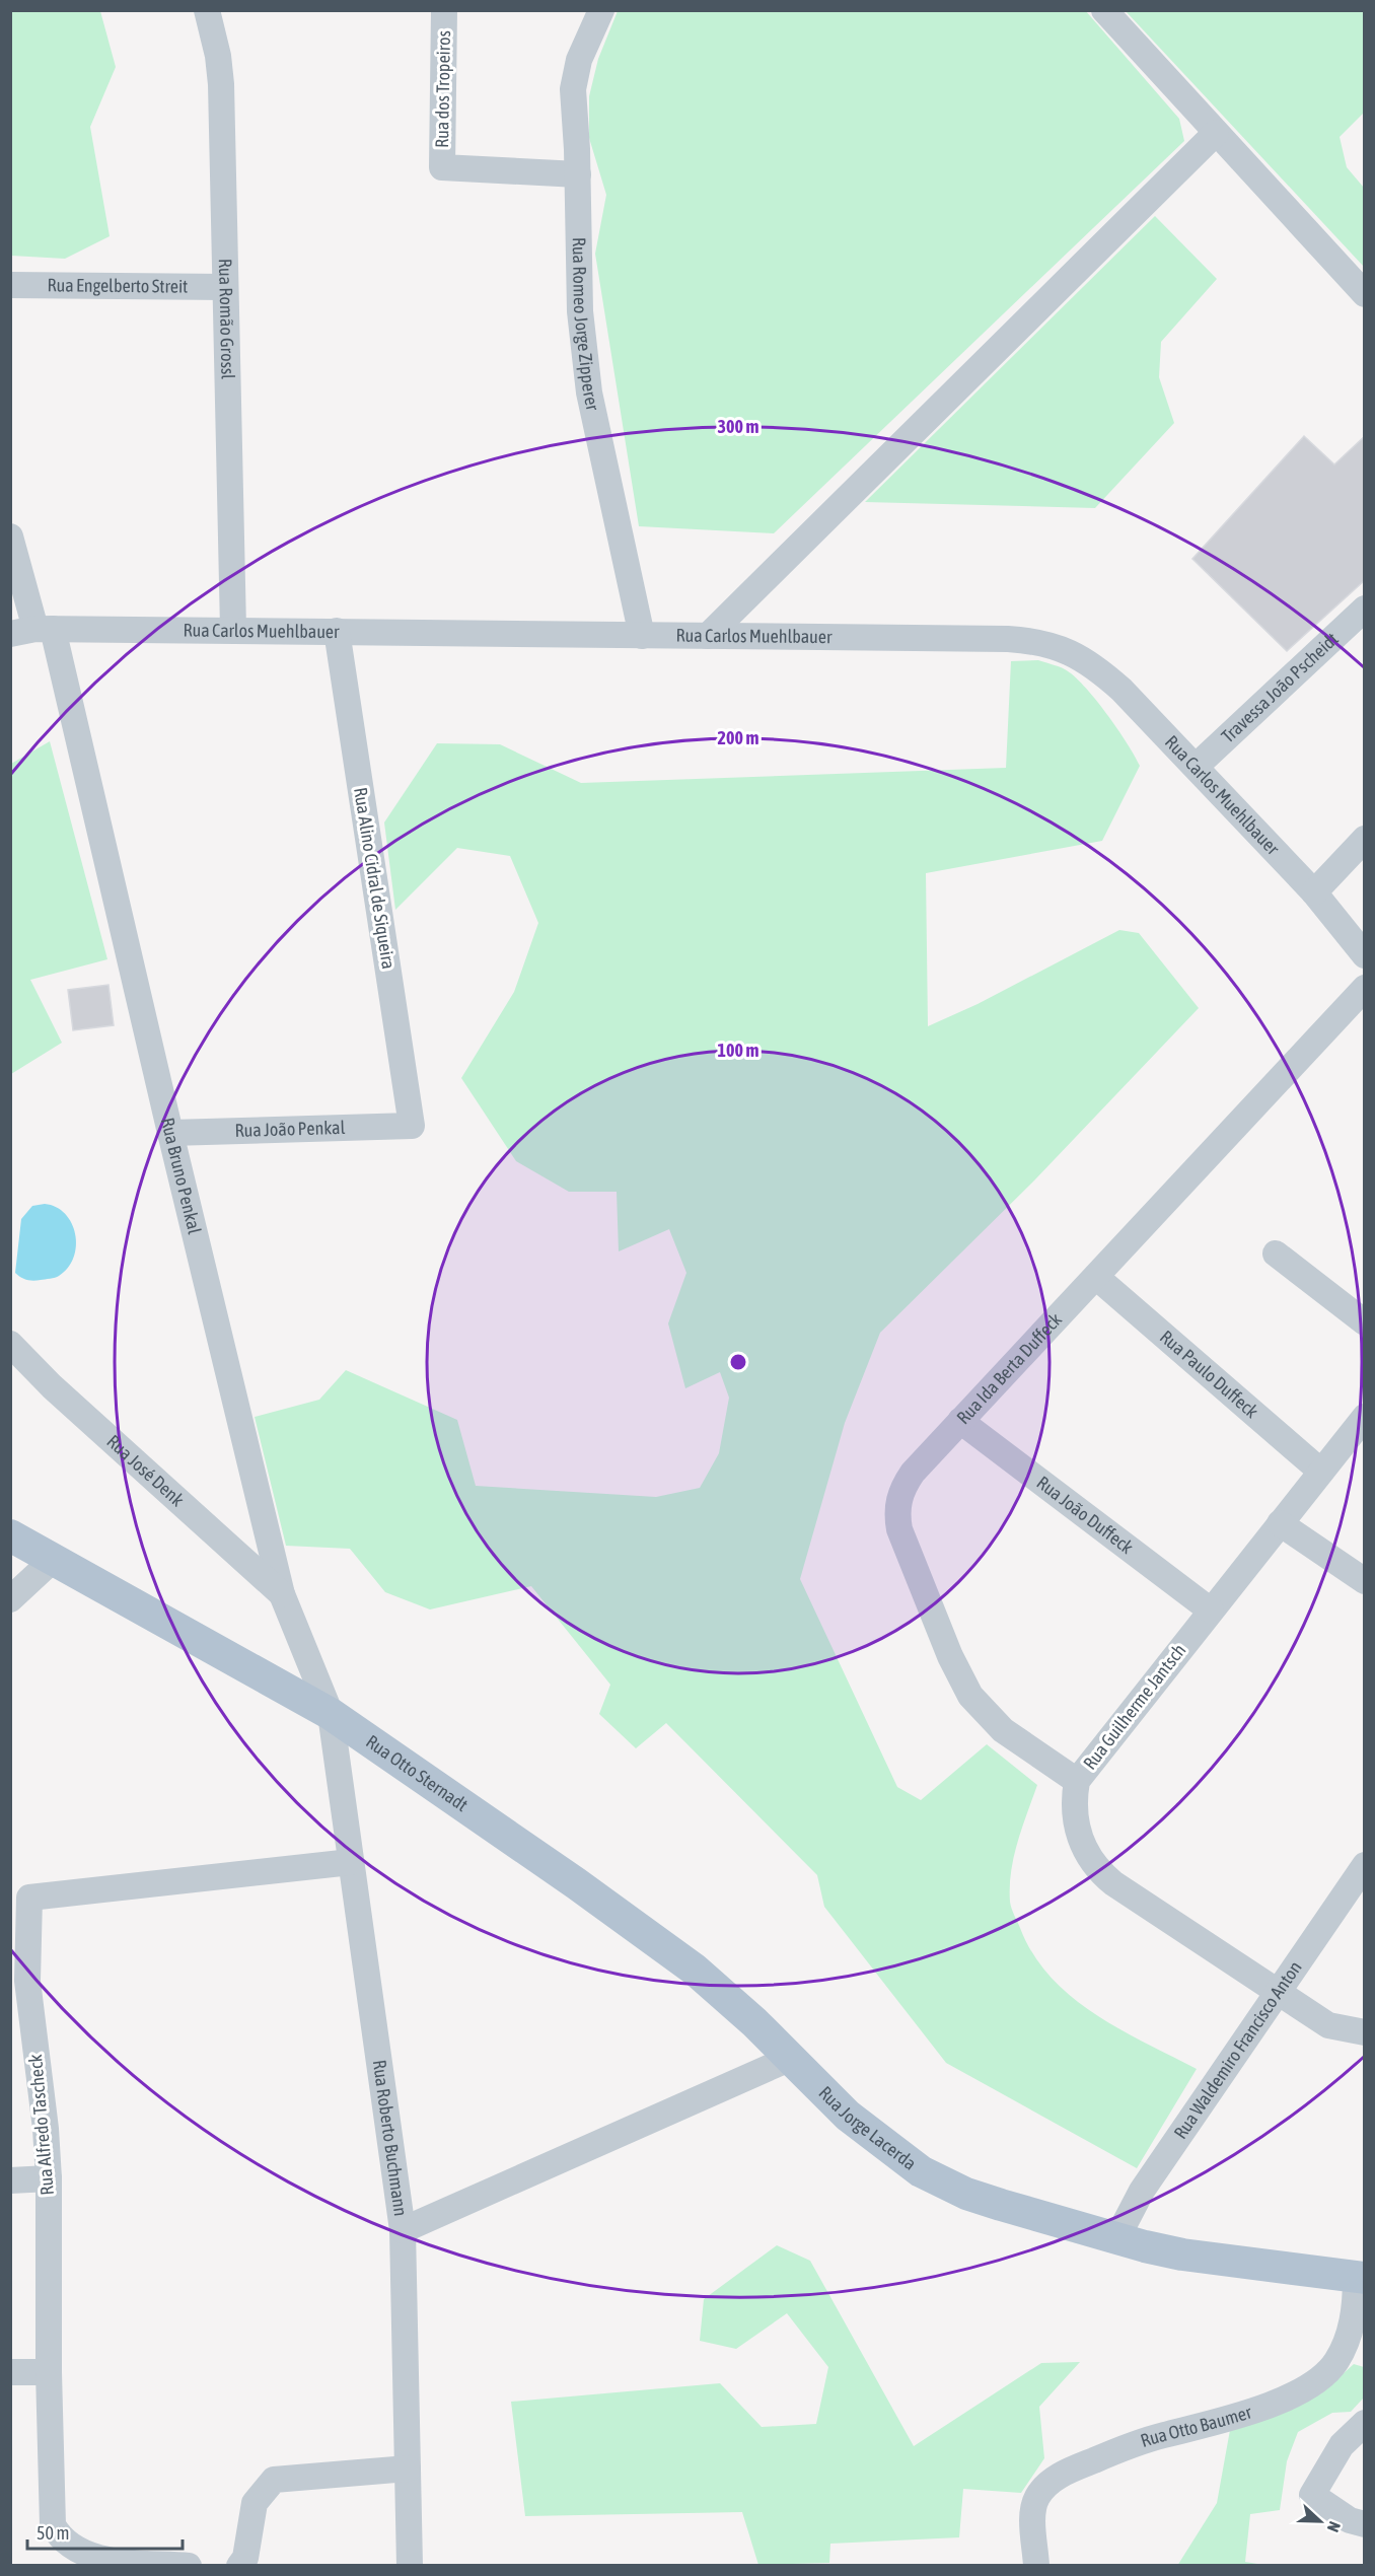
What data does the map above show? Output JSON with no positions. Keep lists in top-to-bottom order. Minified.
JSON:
{"streets":{"main road":["Rua Otto Sternadt","Rua Jorge Lacerda"],"street":["Rua dos Tropeiros","Rua Engelberto Streit","Rua Romão Grossl","Rua Romeo Jorge Zipperer","Rua Carlos Muehlbauer","Travessa João Pscheidt","Rua Alino Cidral de Siqueira","Rua João Penkal","Rua Bruno Penkal","Rua Ida Berta Duffeck","Rua Paulo Duffeck","Rua José Denk","Rua João Duffeck","Rua Guilherme Jantsch","Rua Waldemiro Francisco Anton","Rua Alfredo Tascheck","Rua Roberto Buchmann","Rua Otto Baumer"]},"crossings":[["Rua dos Tropeiros","Rua Romeo Jorge Zipperer"],["Rua Engelberto Streit","Rua Romão Grossl"],["Rua Romão Grossl","Rua Carlos Muehlbauer"],["Rua Romeo Jorge Zipperer","Rua Carlos Muehlbauer"],["Rua Carlos Muehlbauer","Travessa João Pscheidt"],["Rua Carlos Muehlbauer","Rua Alino Cidral de Siqueira"],["Rua Carlos Muehlbauer","Rua Bruno Penkal"],["Rua Alino Cidral de Siqueira","Rua João Penkal"],["Rua João Penkal","Rua Bruno Penkal"],["Rua Bruno Penkal","Rua José Denk"],["Rua Bruno Penkal","Rua Otto Sternadt"],["Rua Bruno Penkal","Rua Roberto Buchmann"],["Rua Ida Berta Duffeck","Rua Paulo Duffeck"],["Rua Ida Berta Duffeck","Rua João Duffeck"],["Rua Ida Berta Duffeck","Rua Guilherme Jantsch"],["Rua Paulo Duffeck","Rua Guilherme Jantsch"],["Rua João Duffeck","Rua Guilherme Jantsch"],["Rua Guilherme Jantsch","Rua Waldemiro Francisco Anton"],["Rua Otto Sternadt","Rua Jorge Lacerda"],["Rua Otto Sternadt","Rua Roberto Buchmann"],["Rua Waldemiro Francisco Anton","Rua Jorge Lacerda"],["Rua Alfredo Tascheck","Rua Roberto Buchmann"],["Rua Jorge Lacerda","Rua Otto Baumer"]],"scale_bar":"50 m","north":"right","rings":["300 m","200 m","100 m"]}
